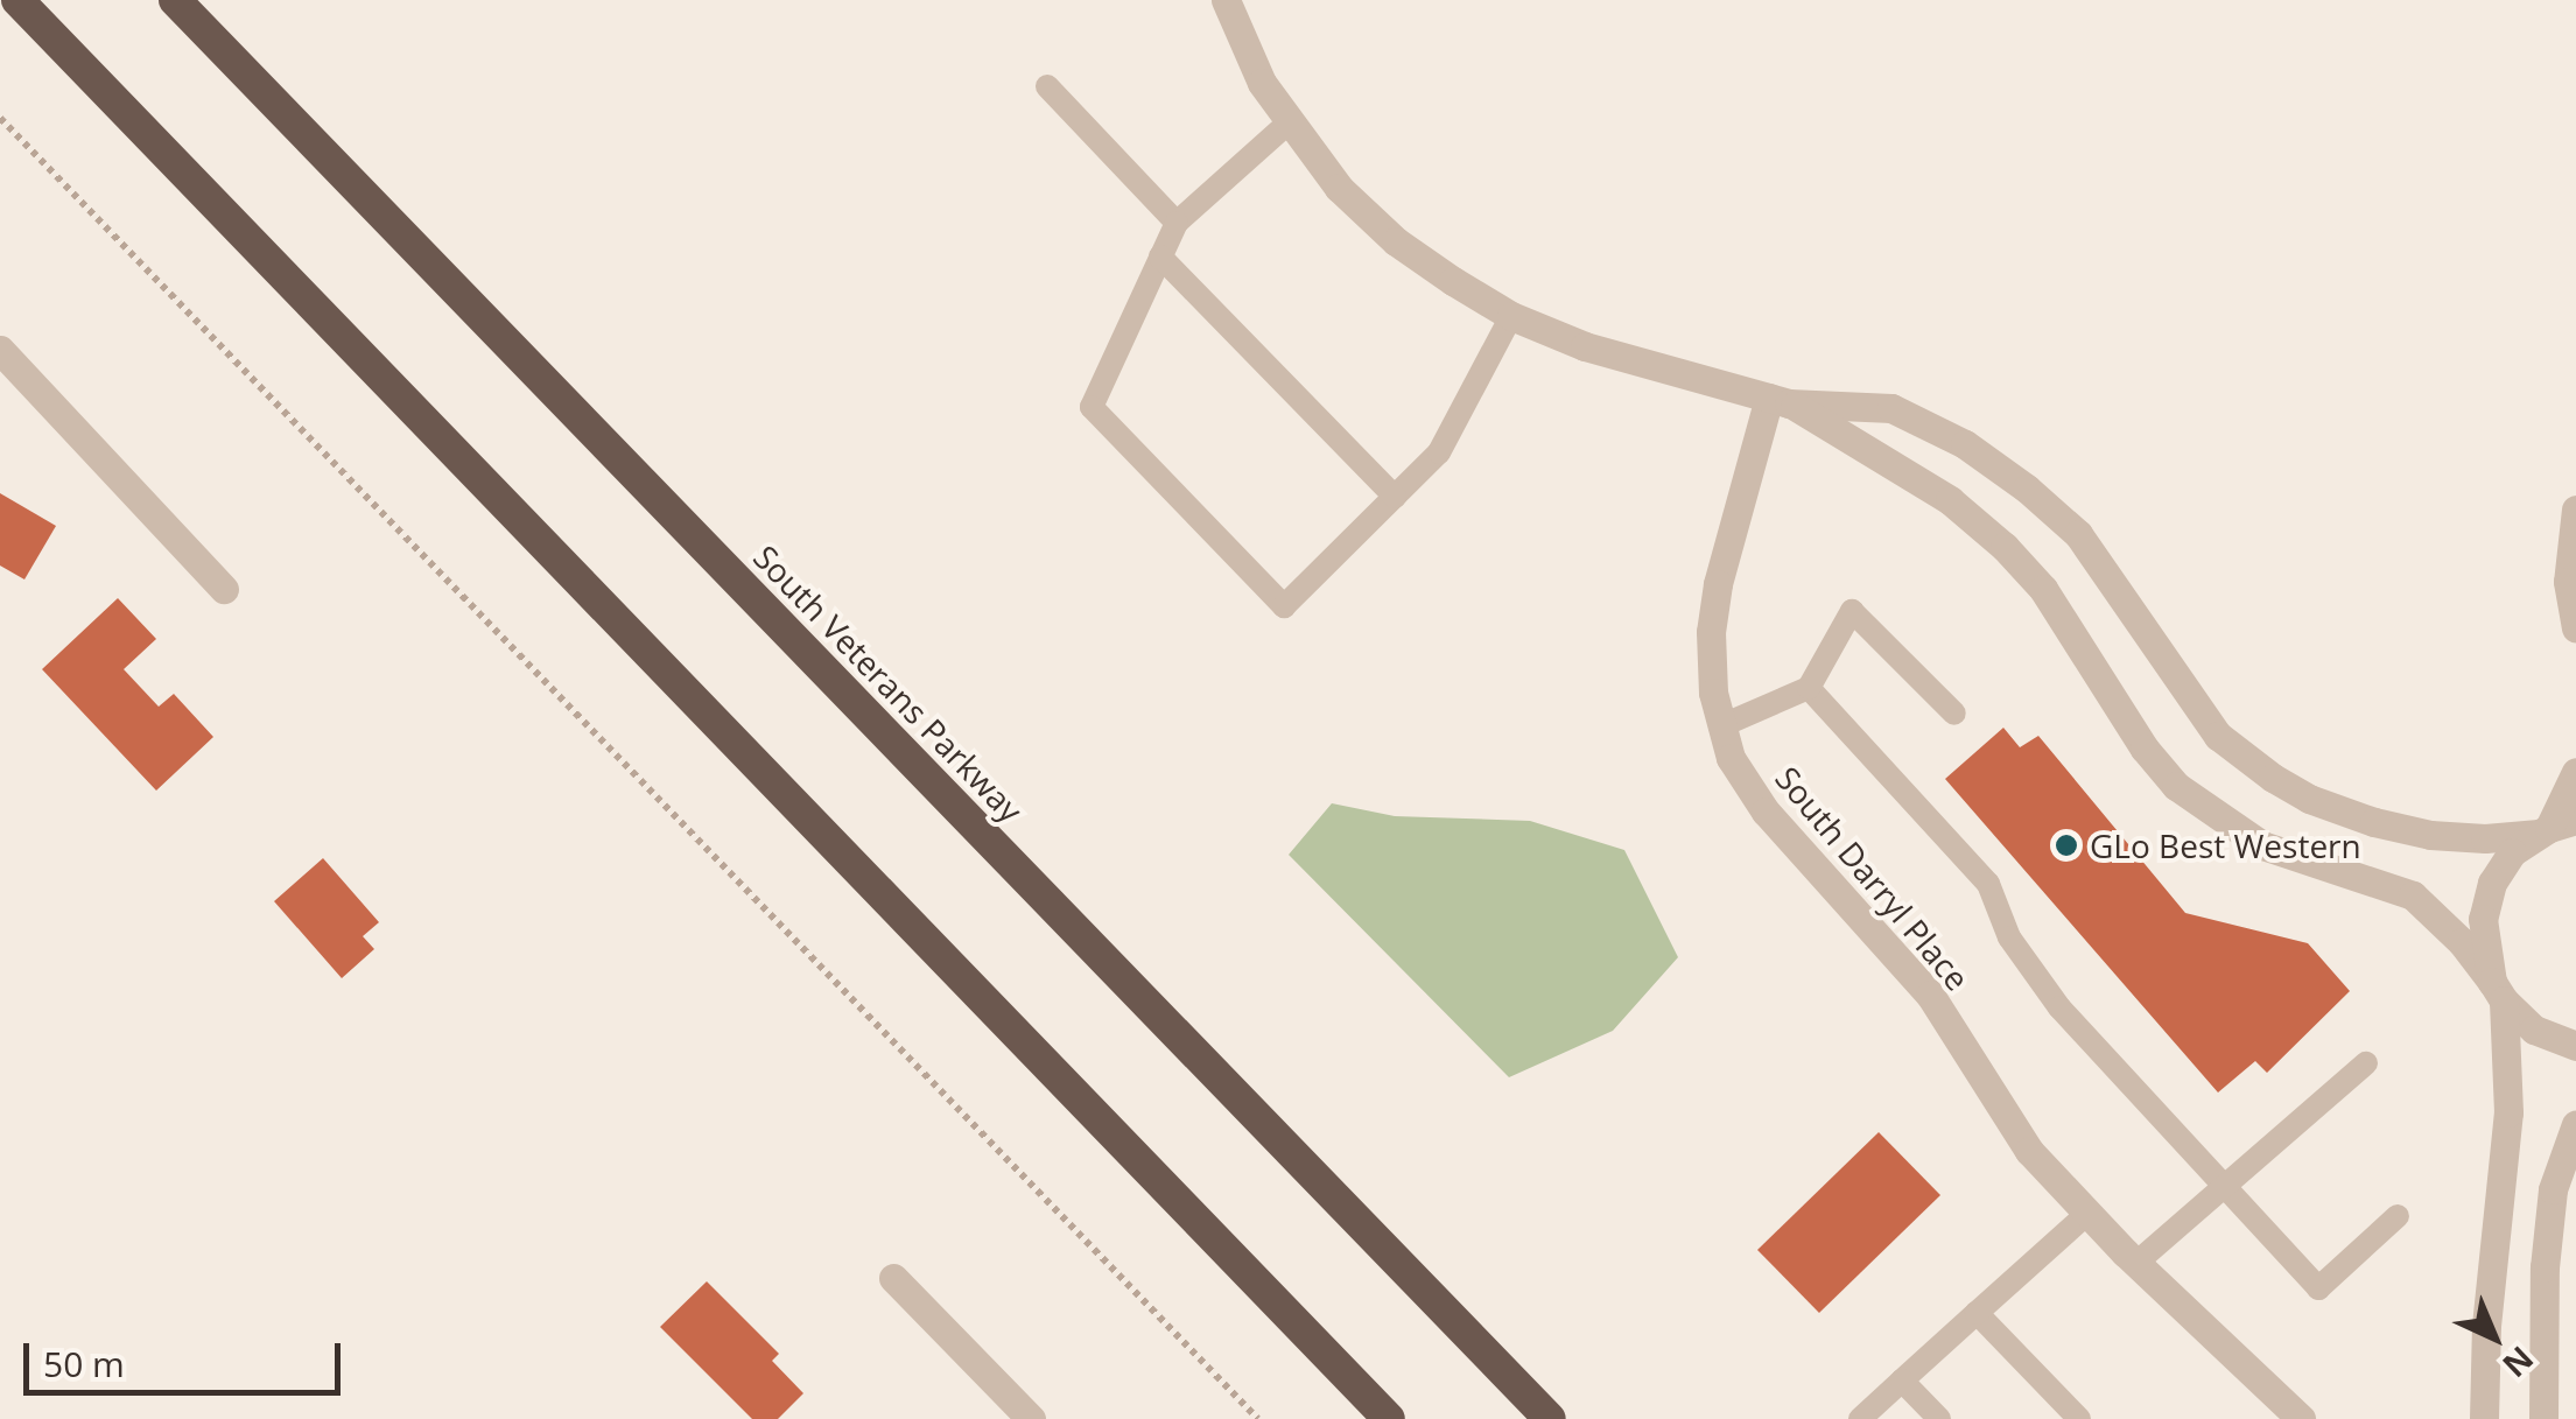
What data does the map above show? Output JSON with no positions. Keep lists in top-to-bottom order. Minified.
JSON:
{"streets":{"highway":["South Veterans Parkway"],"street":["South Darryl Place"]},"places":["GLo Best Western"],"scale_bar":"50 m","north":"bottom right"}
